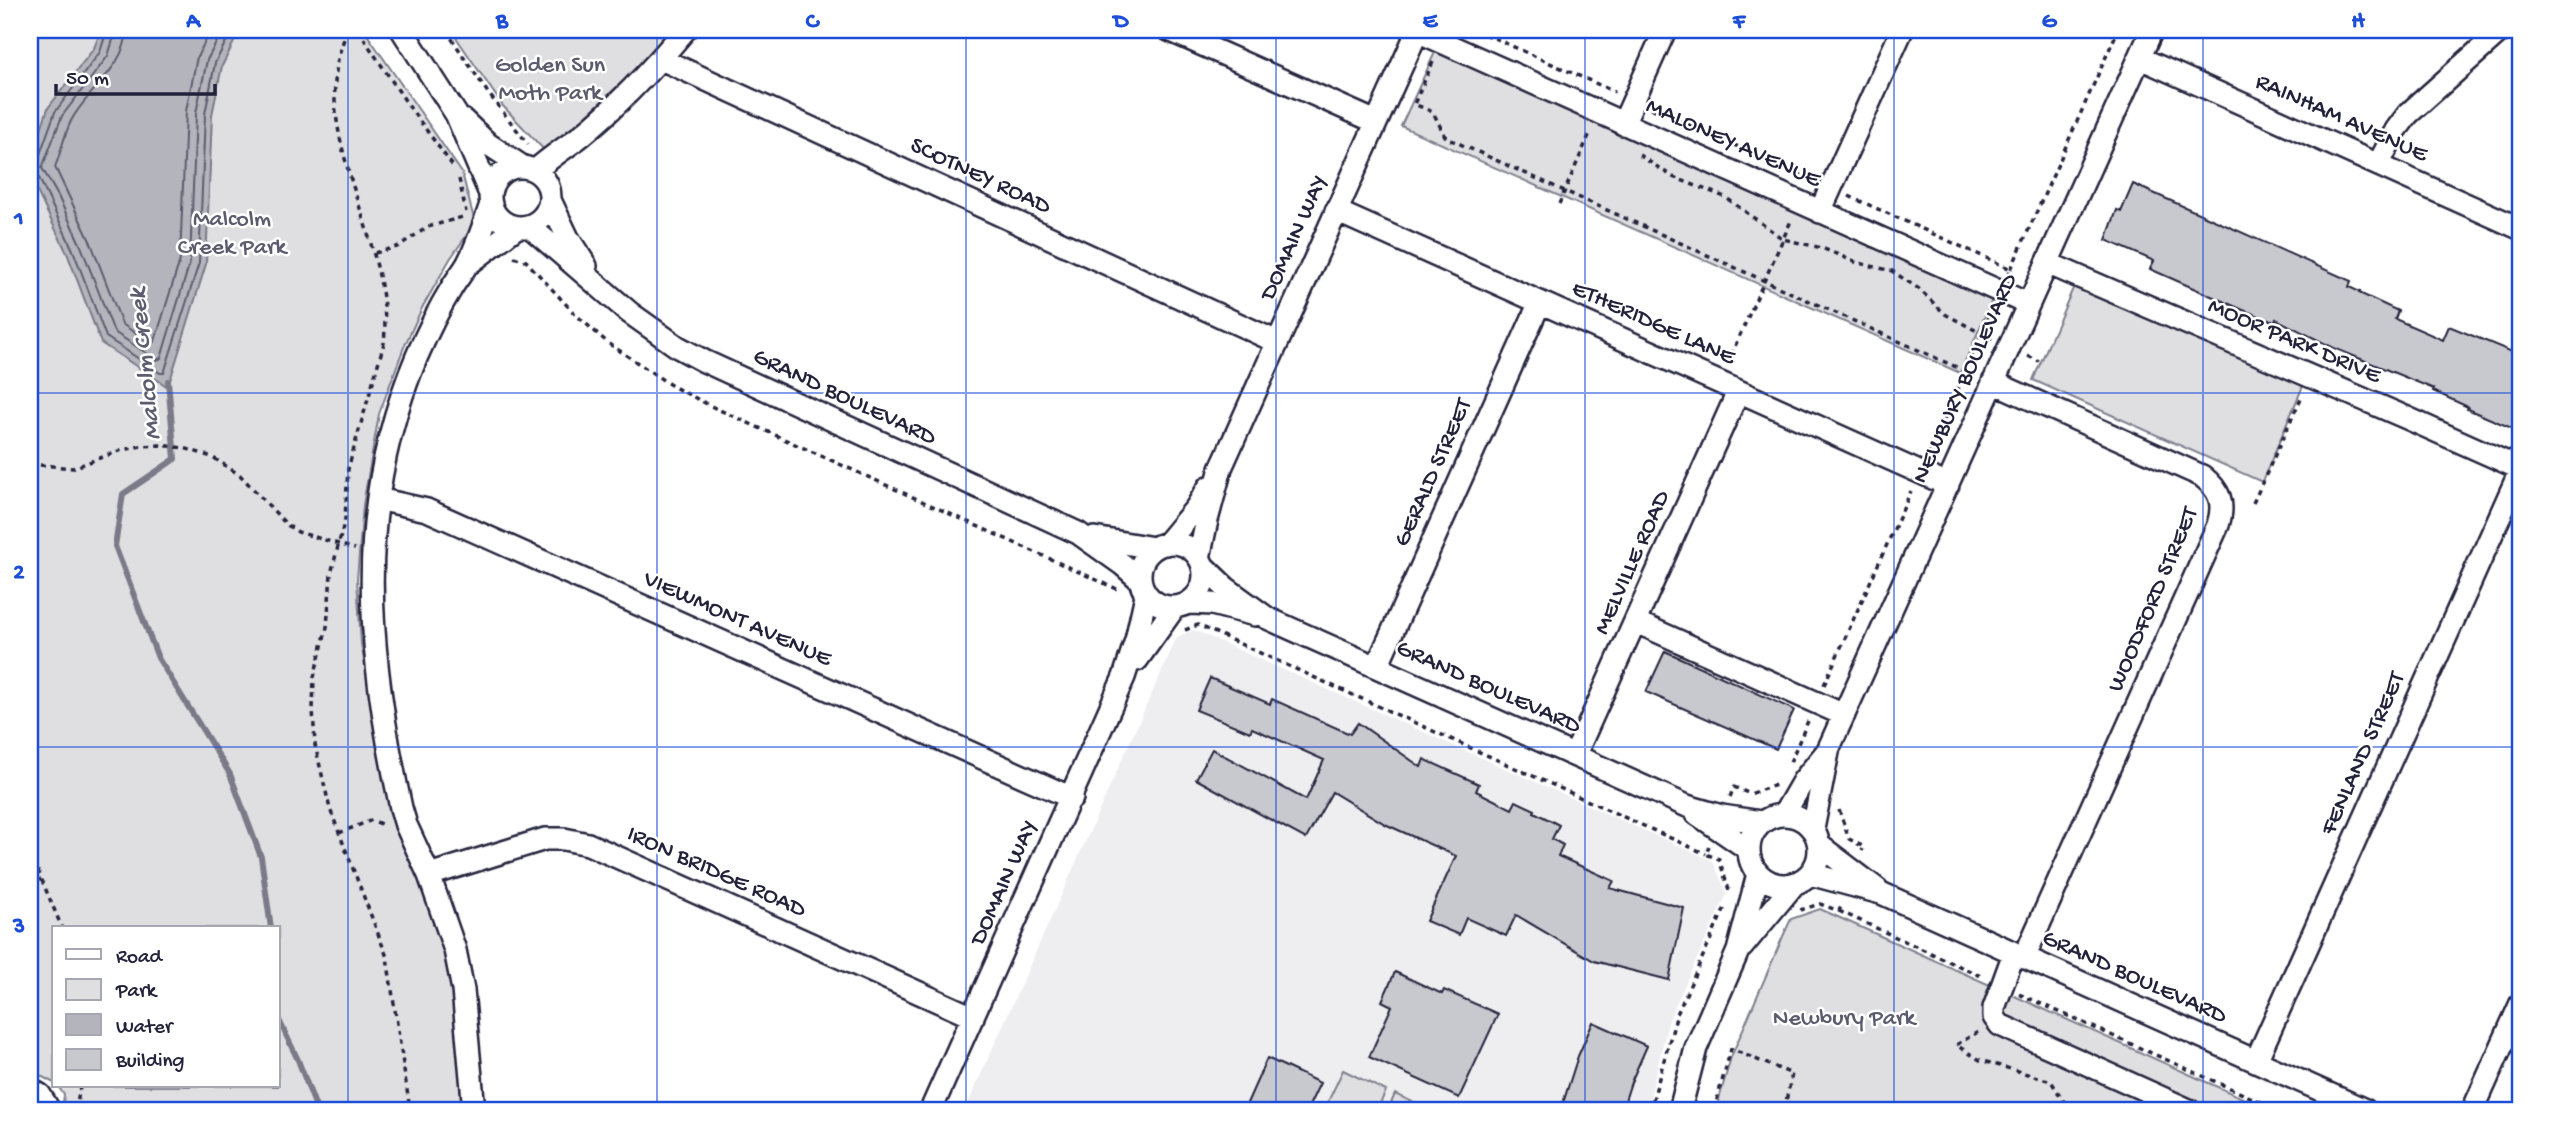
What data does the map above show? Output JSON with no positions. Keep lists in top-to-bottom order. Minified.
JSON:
{"streets":{"street":["RAINHAM AVENUE","MALONEY AVENUE","SCOTNEY ROAD","DOMAIN WAY","ETHERIDGE LANE","MOOR PARK DRIVE","NEWBURY BOULEVARD","GRAND BOULEVARD","GERALD STREET","MELVILLE ROAD","WOODFORD STREET","VIEWMONT AVENUE","FENLAND STREET","IRON BRIDGE ROAD"]},"crossings":[["RAINHAM AVENUE","NEWBURY BOULEVARD"],["MALONEY AVENUE","DOMAIN WAY"],["MALONEY AVENUE","NEWBURY BOULEVARD"],["SCOTNEY ROAD","DOMAIN WAY"],["DOMAIN WAY","ETHERIDGE LANE"],["DOMAIN WAY","GRAND BOULEVARD"],["DOMAIN WAY","VIEWMONT AVENUE"],["DOMAIN WAY","IRON BRIDGE ROAD"],["ETHERIDGE LANE","NEWBURY BOULEVARD"],["ETHERIDGE LANE","GERALD STREET"],["ETHERIDGE LANE","MELVILLE ROAD"],["MOOR PARK DRIVE","NEWBURY BOULEVARD"],["MOOR PARK DRIVE","FENLAND STREET"],["NEWBURY BOULEVARD","GRAND BOULEVARD"],["NEWBURY BOULEVARD","WOODFORD STREET"],["GRAND BOULEVARD","GERALD STREET"],["GRAND BOULEVARD","MELVILLE ROAD"],["GRAND BOULEVARD","WOODFORD STREET"],["GRAND BOULEVARD","FENLAND STREET"]],"water":["Malcolm Creek"],"parks":["Golden Sun Moth Park","Malcolm Creek Park","Newbury Park"],"legend":["Road","Park","Water","Building"],"scale_bar":"50 m","grid":{"columns":["A","B","C","D","E","F","G","H"],"rows":["1","2","3"]}}
